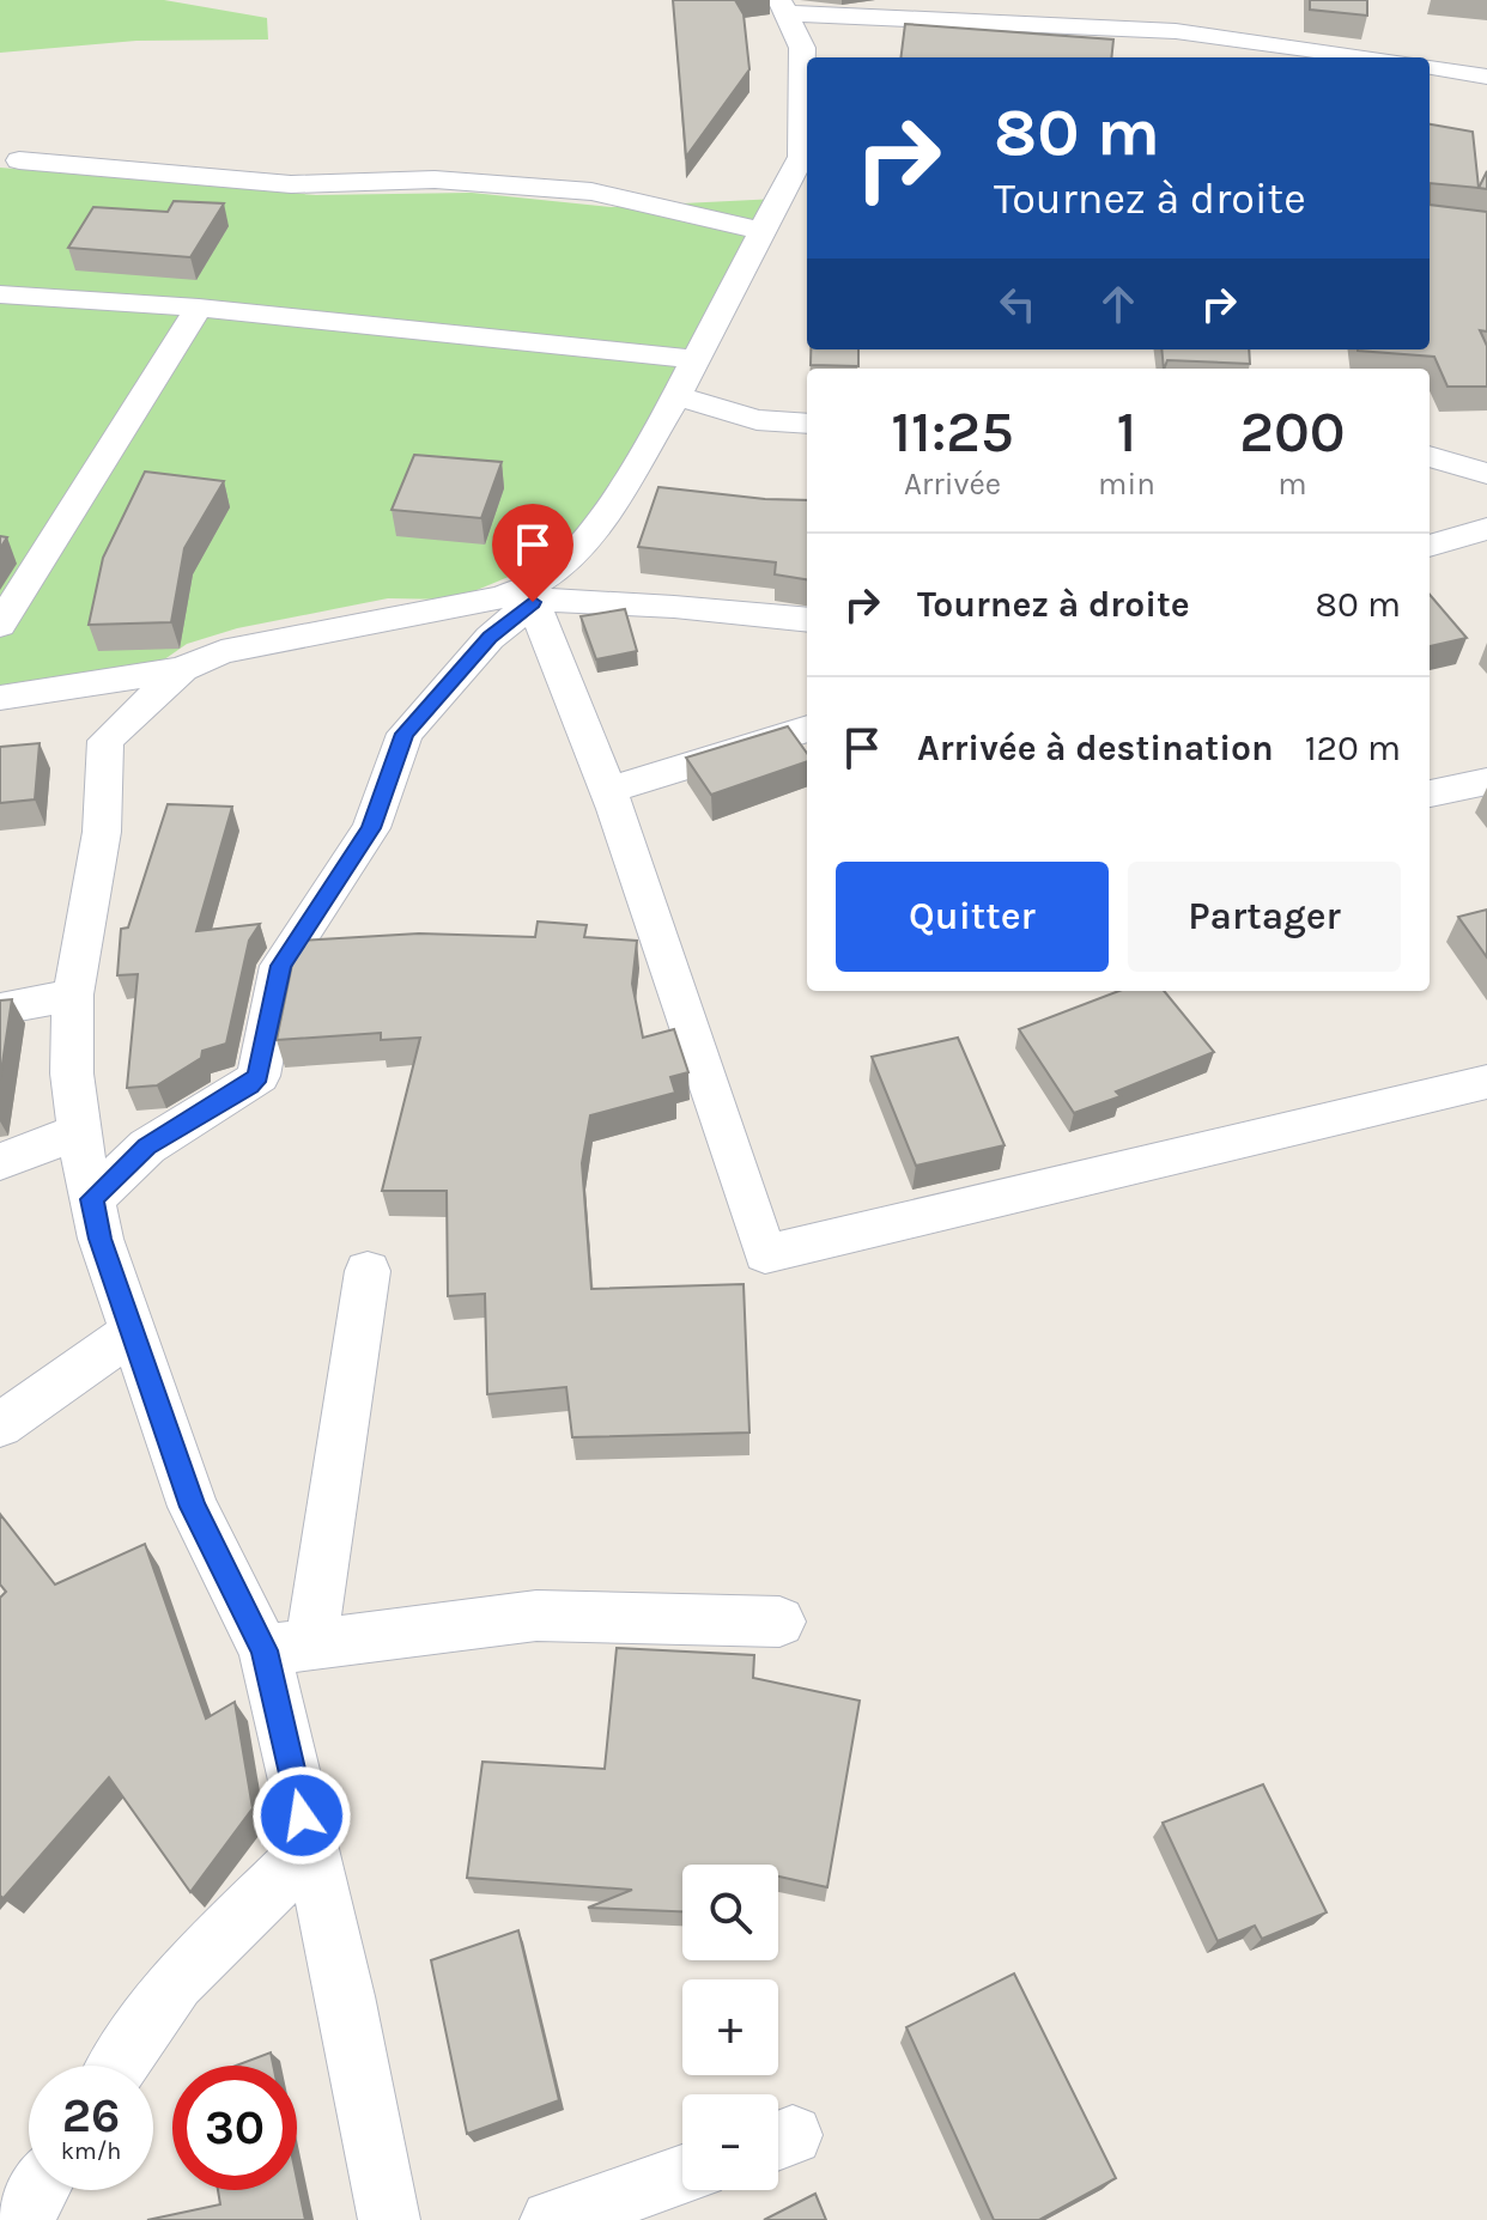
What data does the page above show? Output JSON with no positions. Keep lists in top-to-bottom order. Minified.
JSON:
{"page":{"turn":["80 m","Tournez à droite"],"eta":["11:25","Arrivée","1","min","200","m"],"list":[{"name":"Tournez à droite","value":"80 m"},{"name":"Arrivée à destination","value":"120 m"}],"buttons":["Quitter","Partager"],"map_buttons":["+","−"],"speed":"26 km/h","limit":"30"}}
